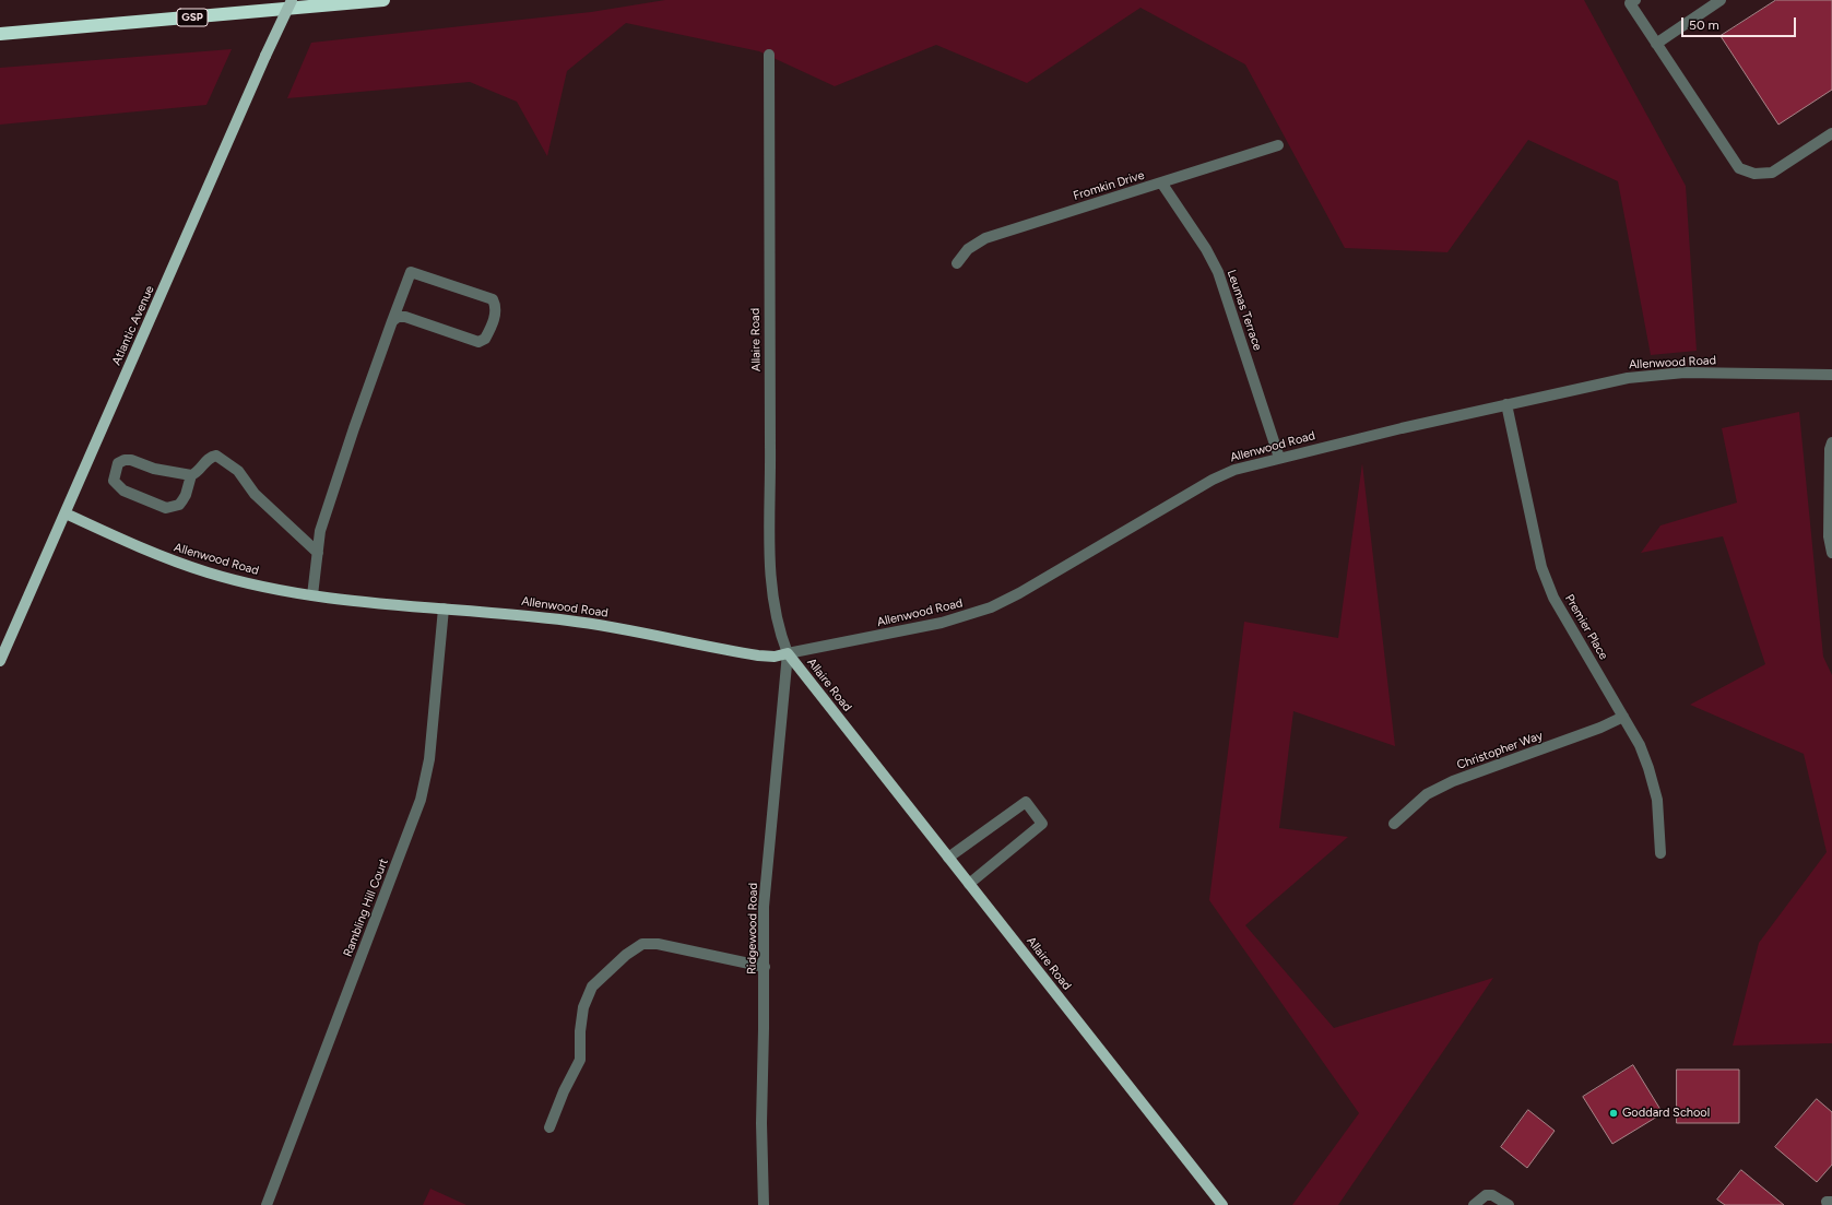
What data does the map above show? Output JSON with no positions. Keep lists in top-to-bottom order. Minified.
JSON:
{"streets":{"highway":["GSP"],"main road":["Atlantic Avenue","Allaire Road","Allenwood Road"],"street":["Fromkin Drive","Leumas Terrace","Premier Place","Christopher Way","Rambling Hill Court","Ridgewood Road"]},"crossings":[["Fromkin Drive","Leumas Terrace"],["Leumas Terrace","Allenwood Road"],["Atlantic Avenue","Allenwood Road"],["Allaire Road","Allenwood Road"],["Allaire Road","Ridgewood Road"],["Allenwood Road","Premier Place"],["Allenwood Road","Rambling Hill Court"],["Allenwood Road","Ridgewood Road"],["Premier Place","Christopher Way"]],"places":["Goddard School"],"scale_bar":"50 m"}
